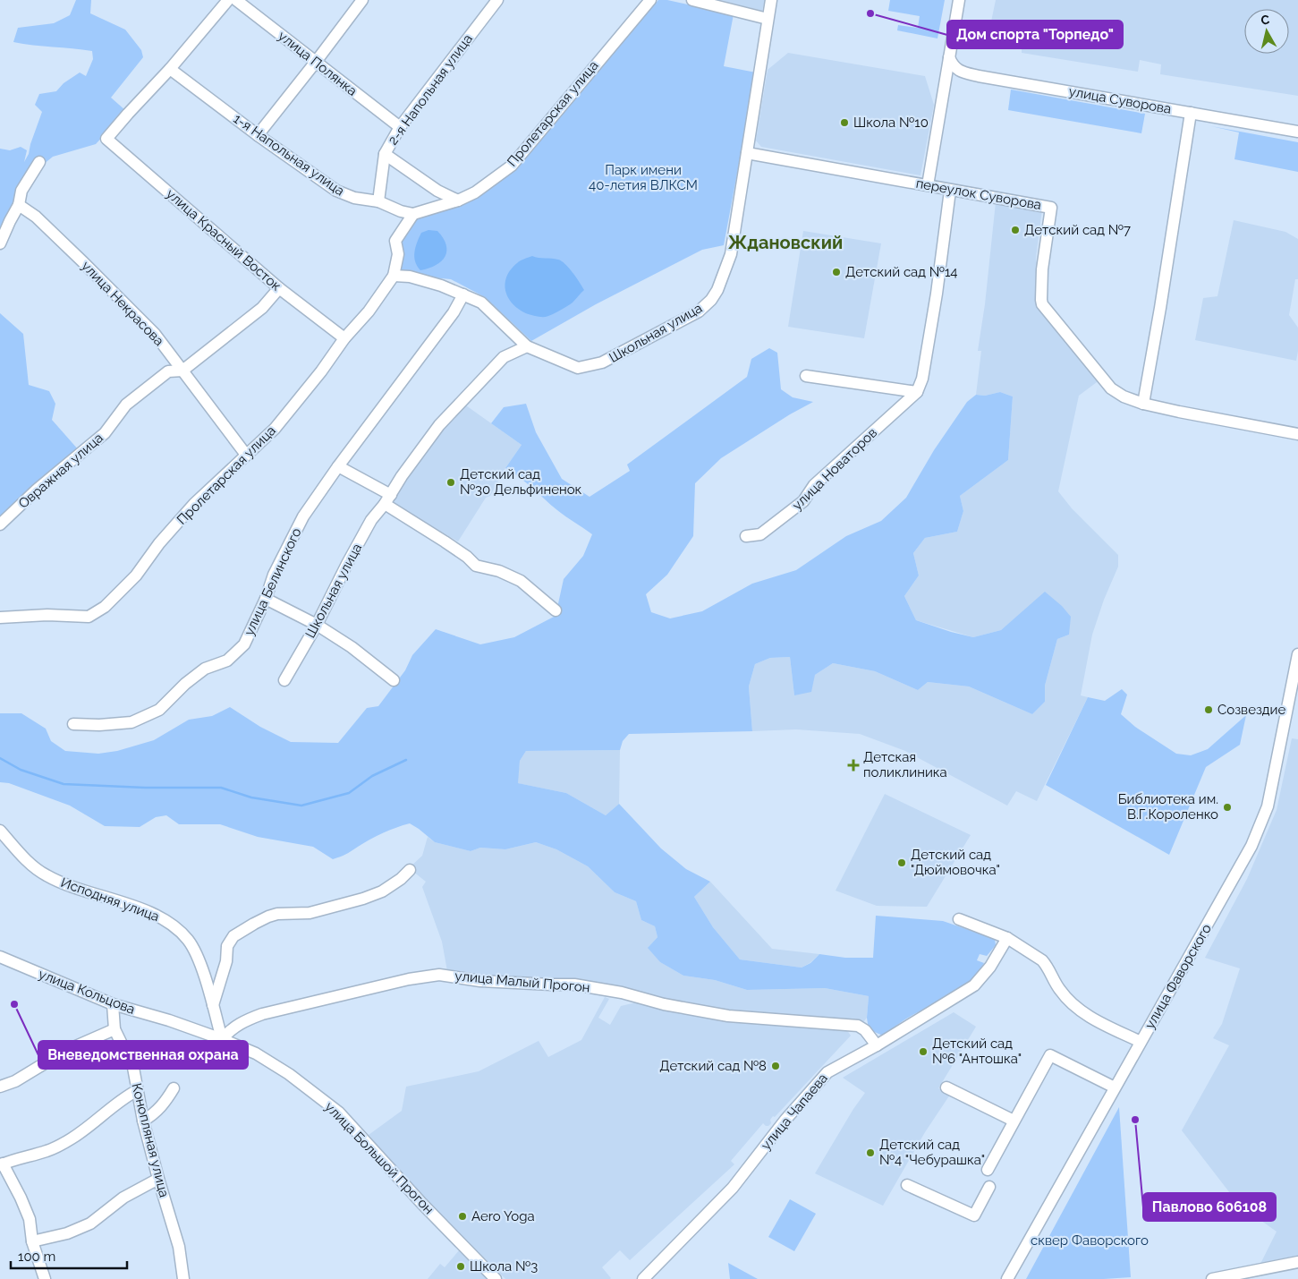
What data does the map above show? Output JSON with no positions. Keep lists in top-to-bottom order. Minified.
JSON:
{"streets":{"street":["улица Полянка","2-я Напольная улица","улица Суворова","Пролетарская улица","1-я Напольная улица","переулок Суворова","улица Красный Восток","улица Некрасова","Школьная улица","улица Новаторов","Овражная улица","улица Белинского","Исподняя улица","улица Фаворского","улица Малый Прогон","улица Кольцова","улица Чапаева","Конопляная улица","улица Большой Прогон"]},"crossings":[["улица Полянка","2-я Напольная улица"],["2-я Напольная улица","Пролетарская улица"],["Пролетарская улица","1-я Напольная улица"],["Пролетарская улица","улица Красный Восток"],["Пролетарская улица","улица Некрасова"],["1-я Напольная улица","улица Красный Восток"],["переулок Суворова","Школьная улица"],["улица Некрасова","Овражная улица"],["Исподняя улица","улица Малый Прогон"],["Исподняя улица","улица Большой Прогон"],["улица Малый Прогон","улица Чапаева"],["улица Малый Прогон","улица Большой Прогон"],["улица Кольцова","Конопляная улица"],["улица Кольцова","улица Большой Прогон"]],"districts":["Ждановский"],"parks":["Парк имени 40-летия ВЛКСМ","сквер Фаворского"],"places":{"other":["Дом спорта \"Торпедо\"","Школа №10","Детский сад №7","Детский сад №14","Детский сад №30 Дельфиненок","Созвездие","Библиотека им. В.Г.Короленко","Детский сад \"Дюймовочка\"","Вневедомственная охрана","Детский сад №6 \"Антошка\"","Детский сад №8","Павлово 606108","Детский сад №4 \"Чебурашка\"","Aero Yoga","Школа №3"],"health":["Детская поликлиника"]},"scale_bar":"100 m","north":"top"}
